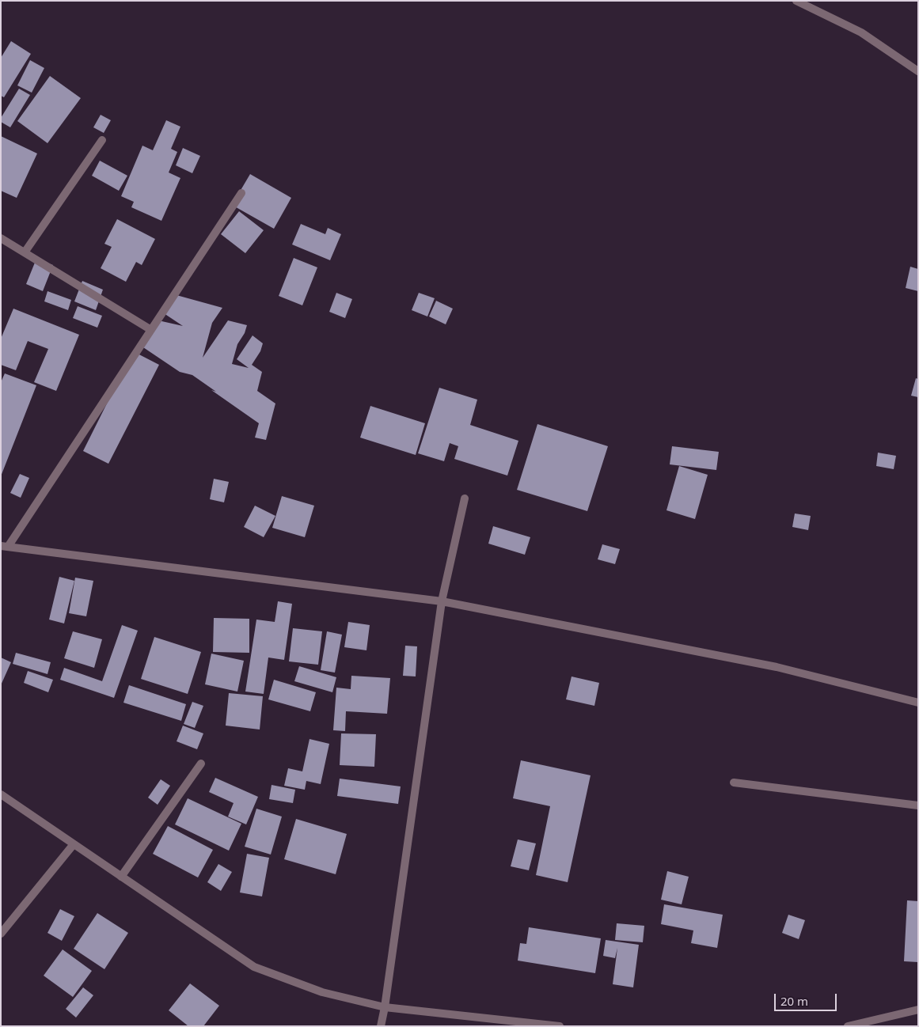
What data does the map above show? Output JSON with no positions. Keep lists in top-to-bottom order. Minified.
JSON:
{"scale_bar":"20 m"}
